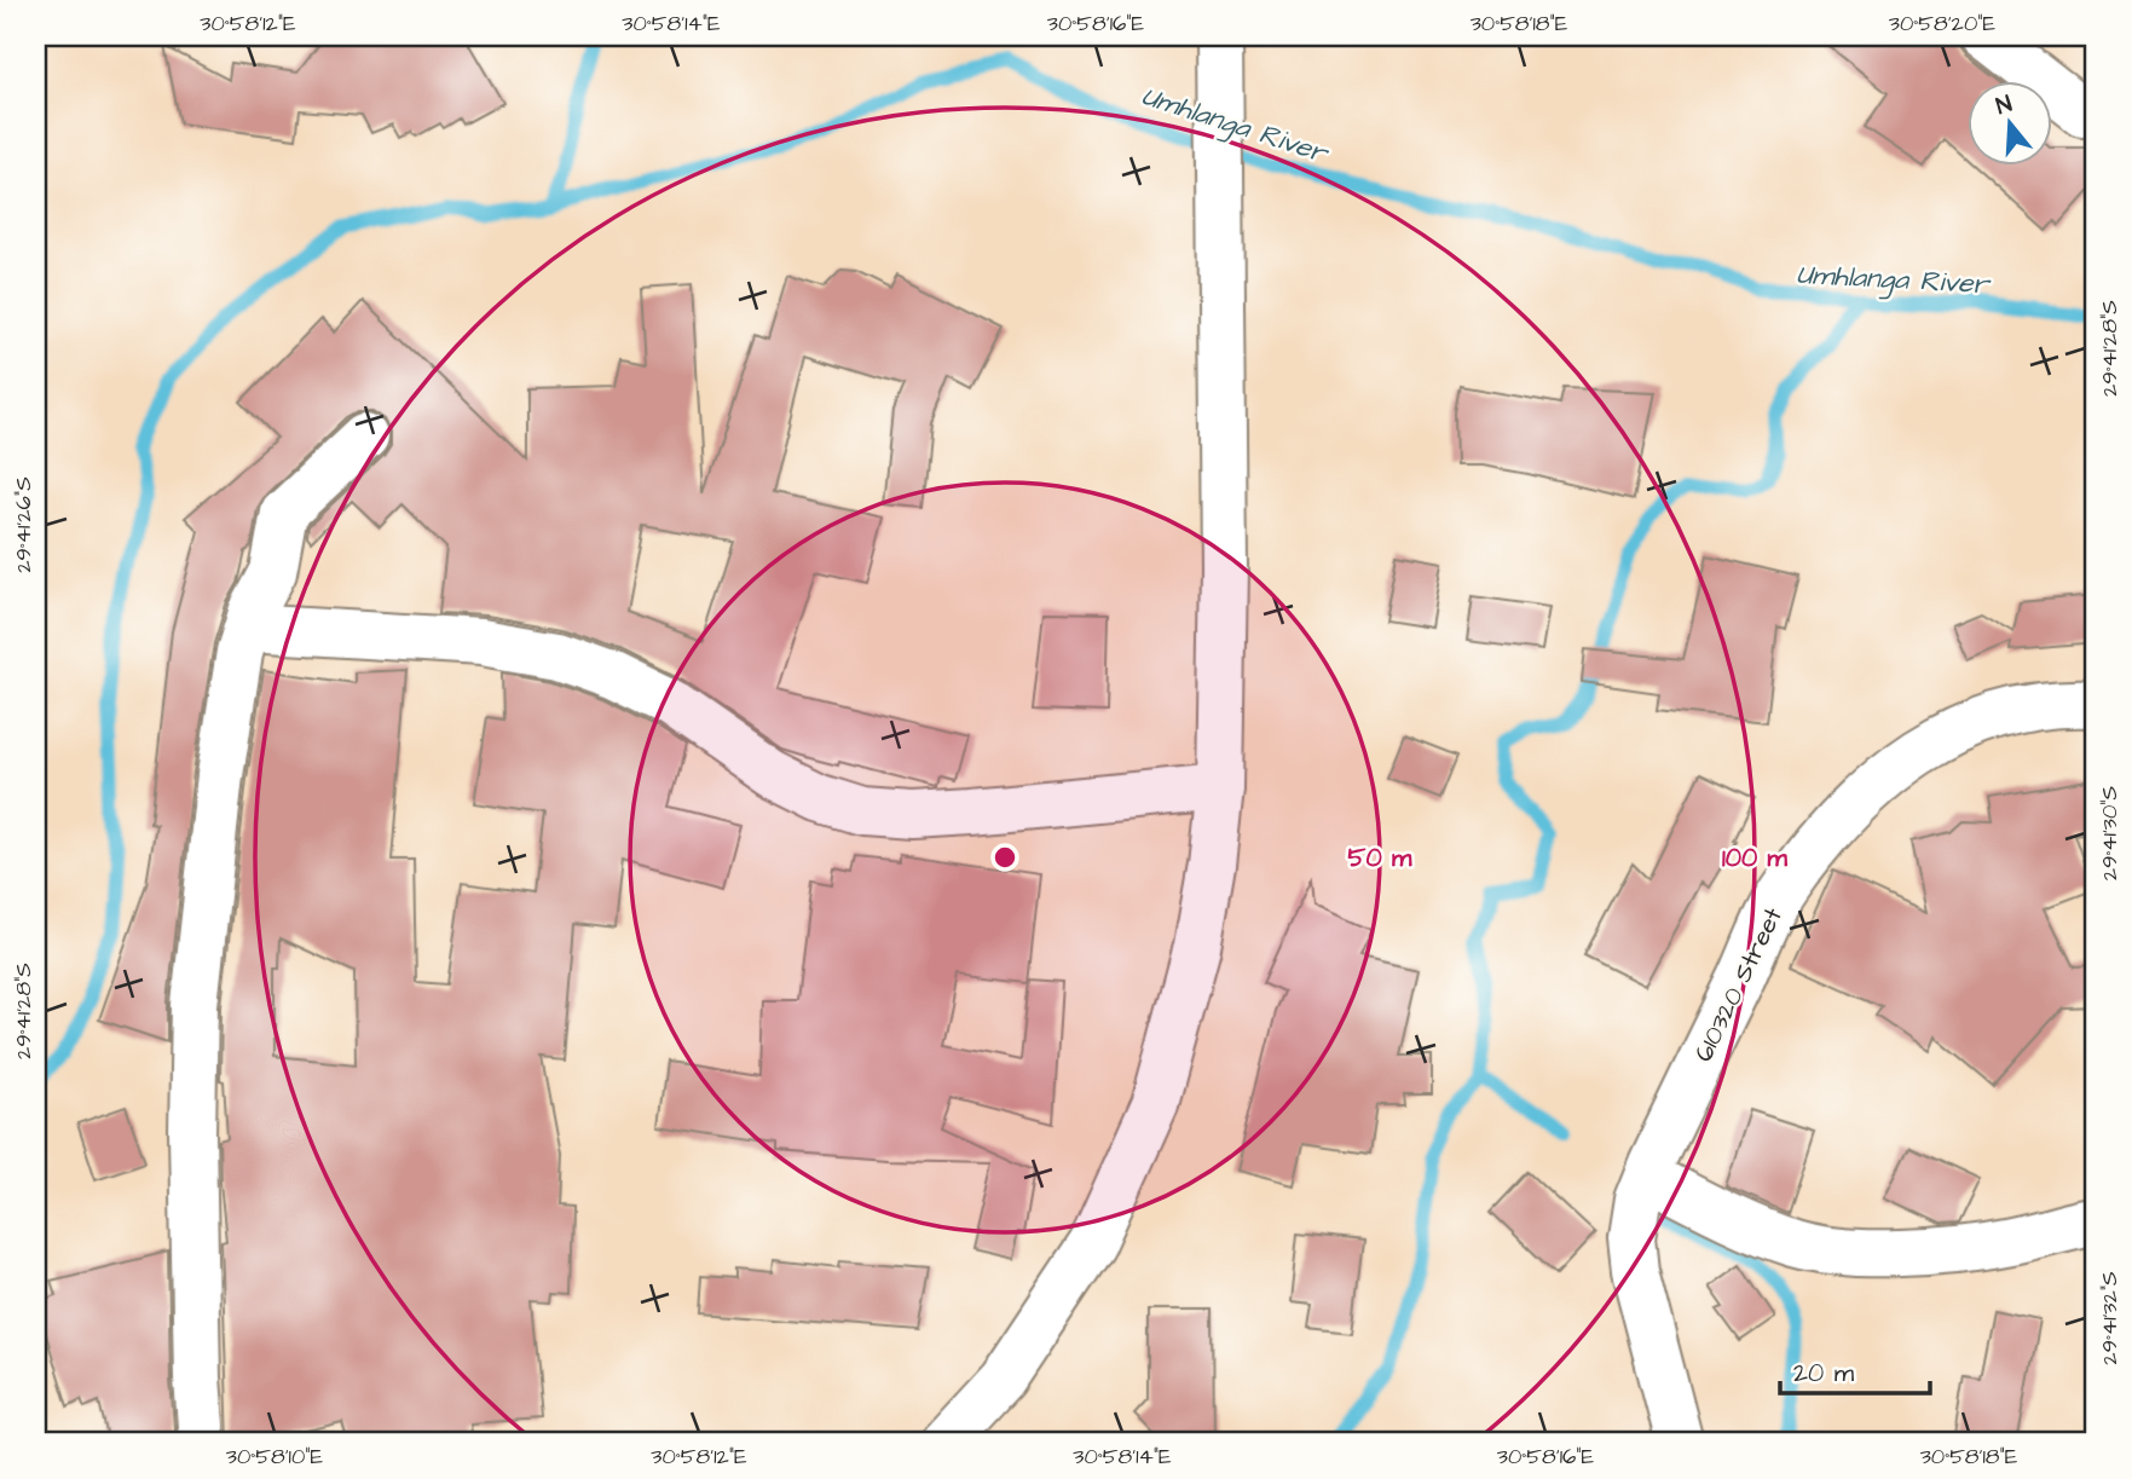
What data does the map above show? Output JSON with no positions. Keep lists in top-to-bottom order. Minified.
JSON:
{"streets":{"street":["610320 Street"]},"water":["Umhlanga River"],"scale_bar":"20 m","north":"top","coordinates":["30°58'12\"E","30°58'14\"E","30°58'16\"E","30°58'18\"E","30°58'20\"E","29°41'28\"S","29°41'26\"S","29°41'30\"S","29°41'32\"S","30°58'10\"E"],"rings":["50 m","100 m"]}
